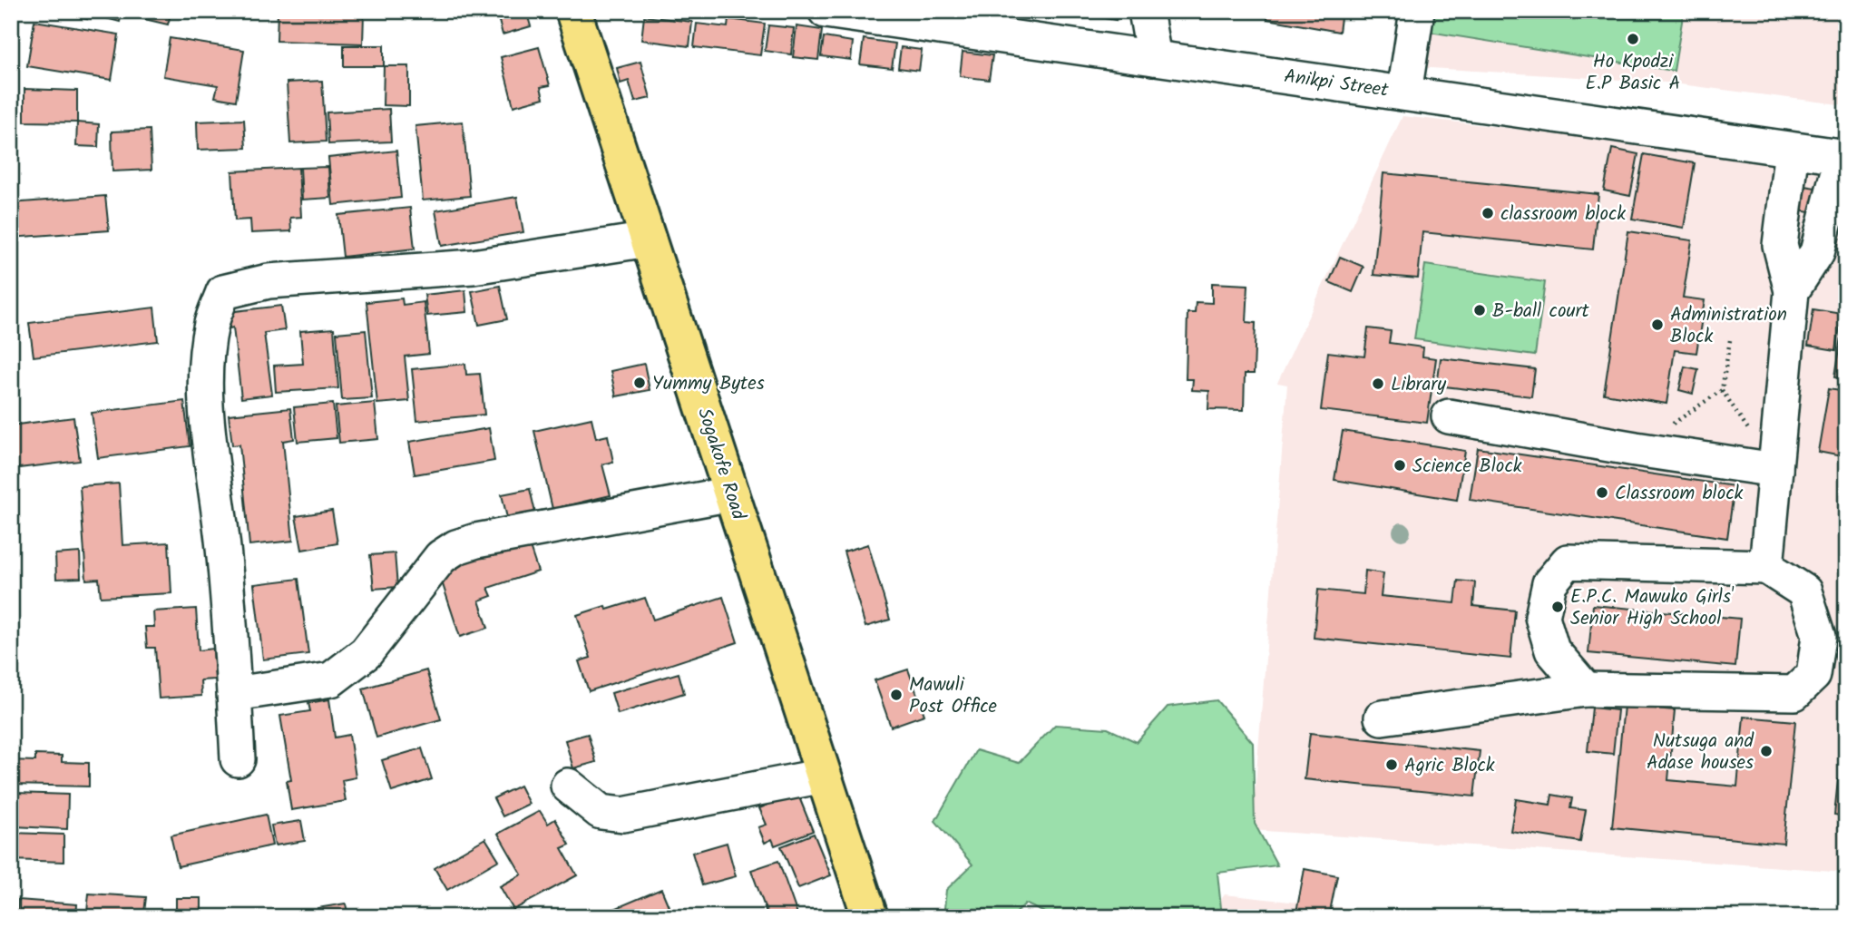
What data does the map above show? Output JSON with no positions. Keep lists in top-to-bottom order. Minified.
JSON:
{"streets":{"main road":["Sogakofe Road"],"street":["Anikpi Street"]},"places":["Ho Kpodzi E.P Basic A","classroom block","B-ball court","Administration Block","Yummy Bytes","Library","Science Block","Classroom block","E.P.C. Mawuko Girls' Senior High School","Mawuli Post Office","Nutsuga and Adase houses","Agric Block"]}
